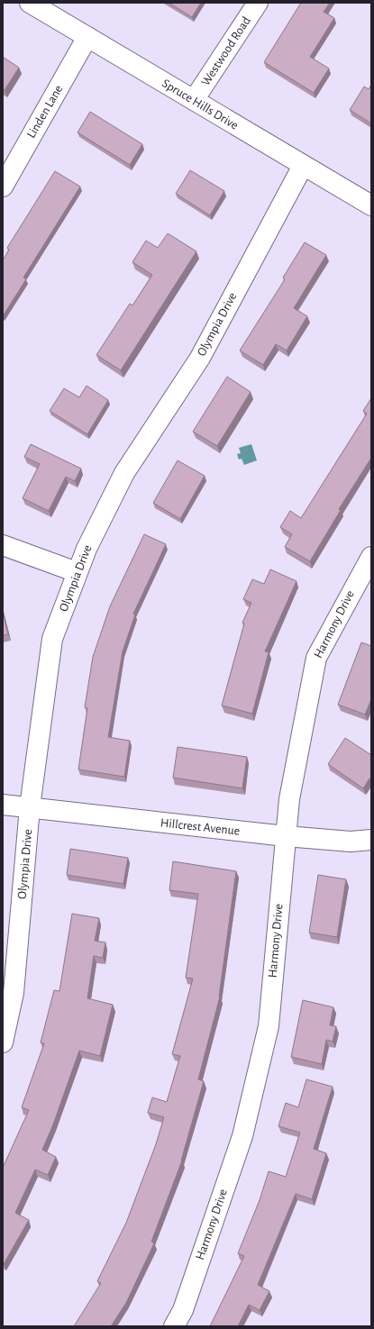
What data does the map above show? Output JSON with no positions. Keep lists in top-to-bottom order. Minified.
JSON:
{"streets":{"street":["Westwood Road","Spruce Hills Drive","Linden Lane","Olympia Drive","Harmony Drive","Hillcrest Avenue"]},"crossings":[["Westwood Road","Spruce Hills Drive"],["Spruce Hills Drive","Linden Lane"],["Spruce Hills Drive","Olympia Drive"],["Olympia Drive","Hillcrest Avenue"],["Harmony Drive","Hillcrest Avenue"]]}
